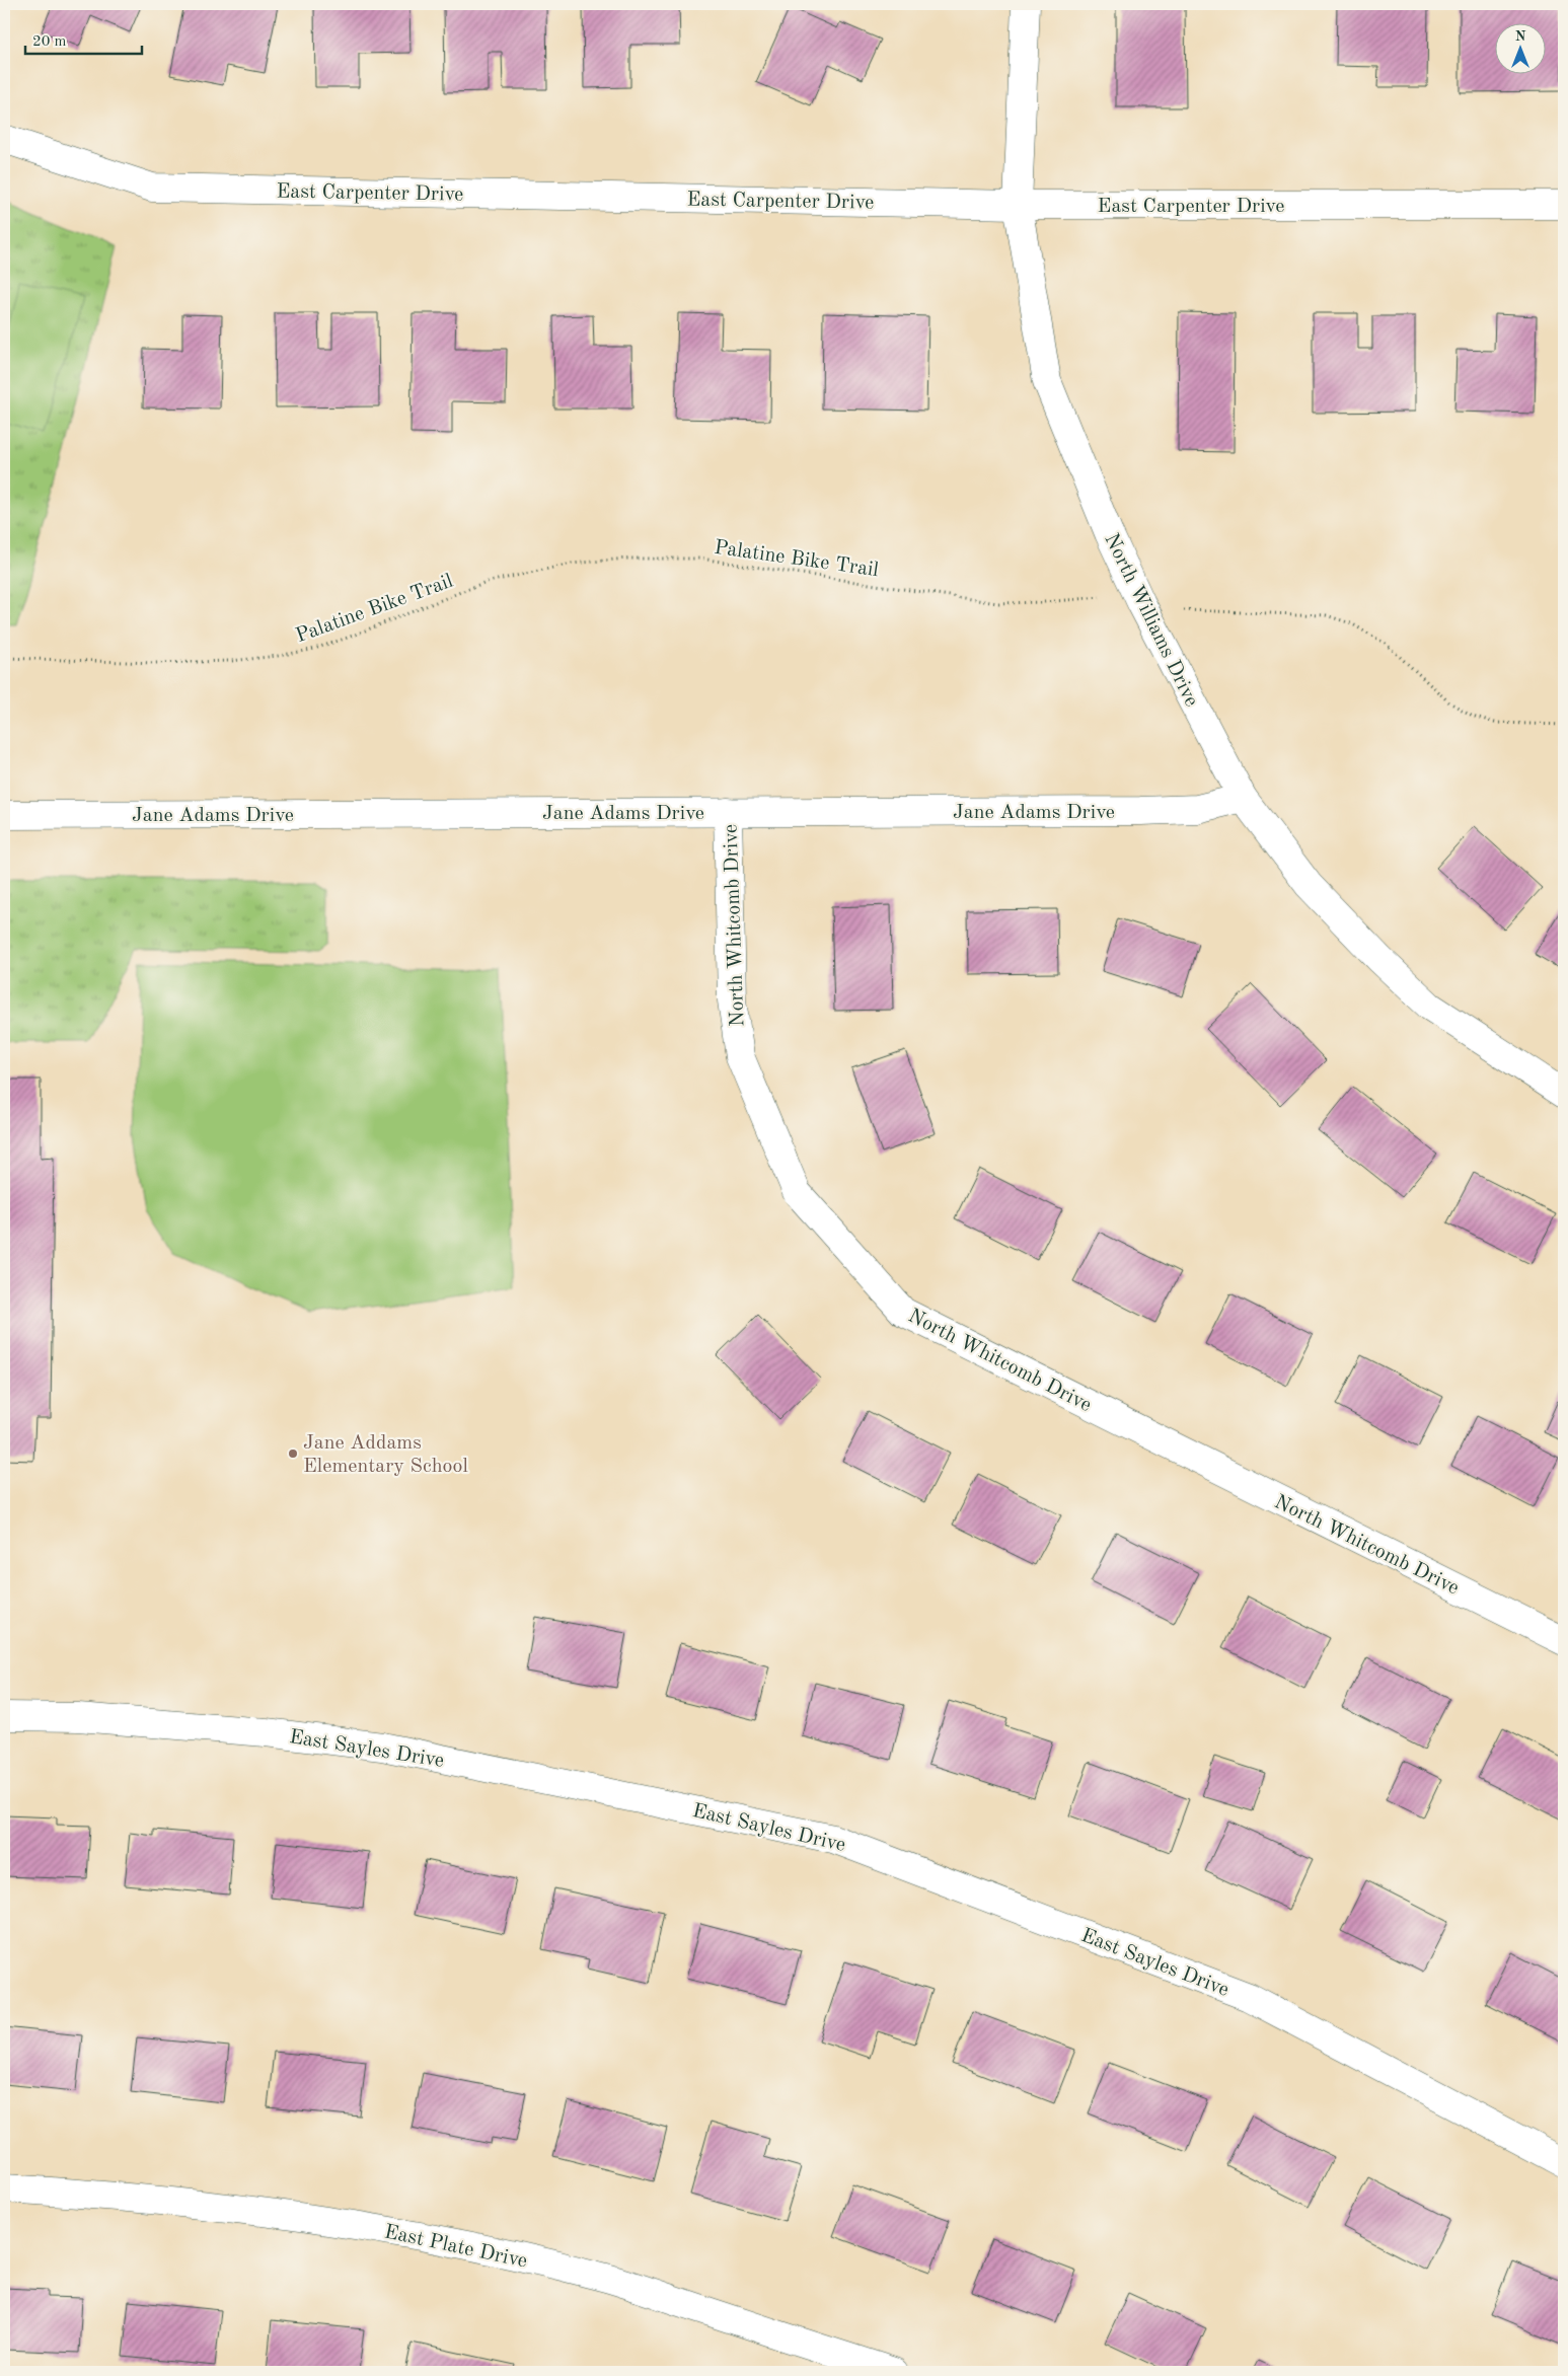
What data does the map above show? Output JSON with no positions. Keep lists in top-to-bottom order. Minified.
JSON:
{"streets":{"street":["East Carpenter Drive","North Williams Drive","Jane Adams Drive","North Whitcomb Drive","East Sayles Drive","East Plate Drive"],"path":["Palatine Bike Trail"]},"crossings":[["East Carpenter Drive","North Williams Drive"],["Palatine Bike Trail","North Williams Drive"],["North Williams Drive","Jane Adams Drive"],["Jane Adams Drive","North Whitcomb Drive"]],"places":["Jane Addams Elementary School"],"scale_bar":"20 m","north":"top"}
